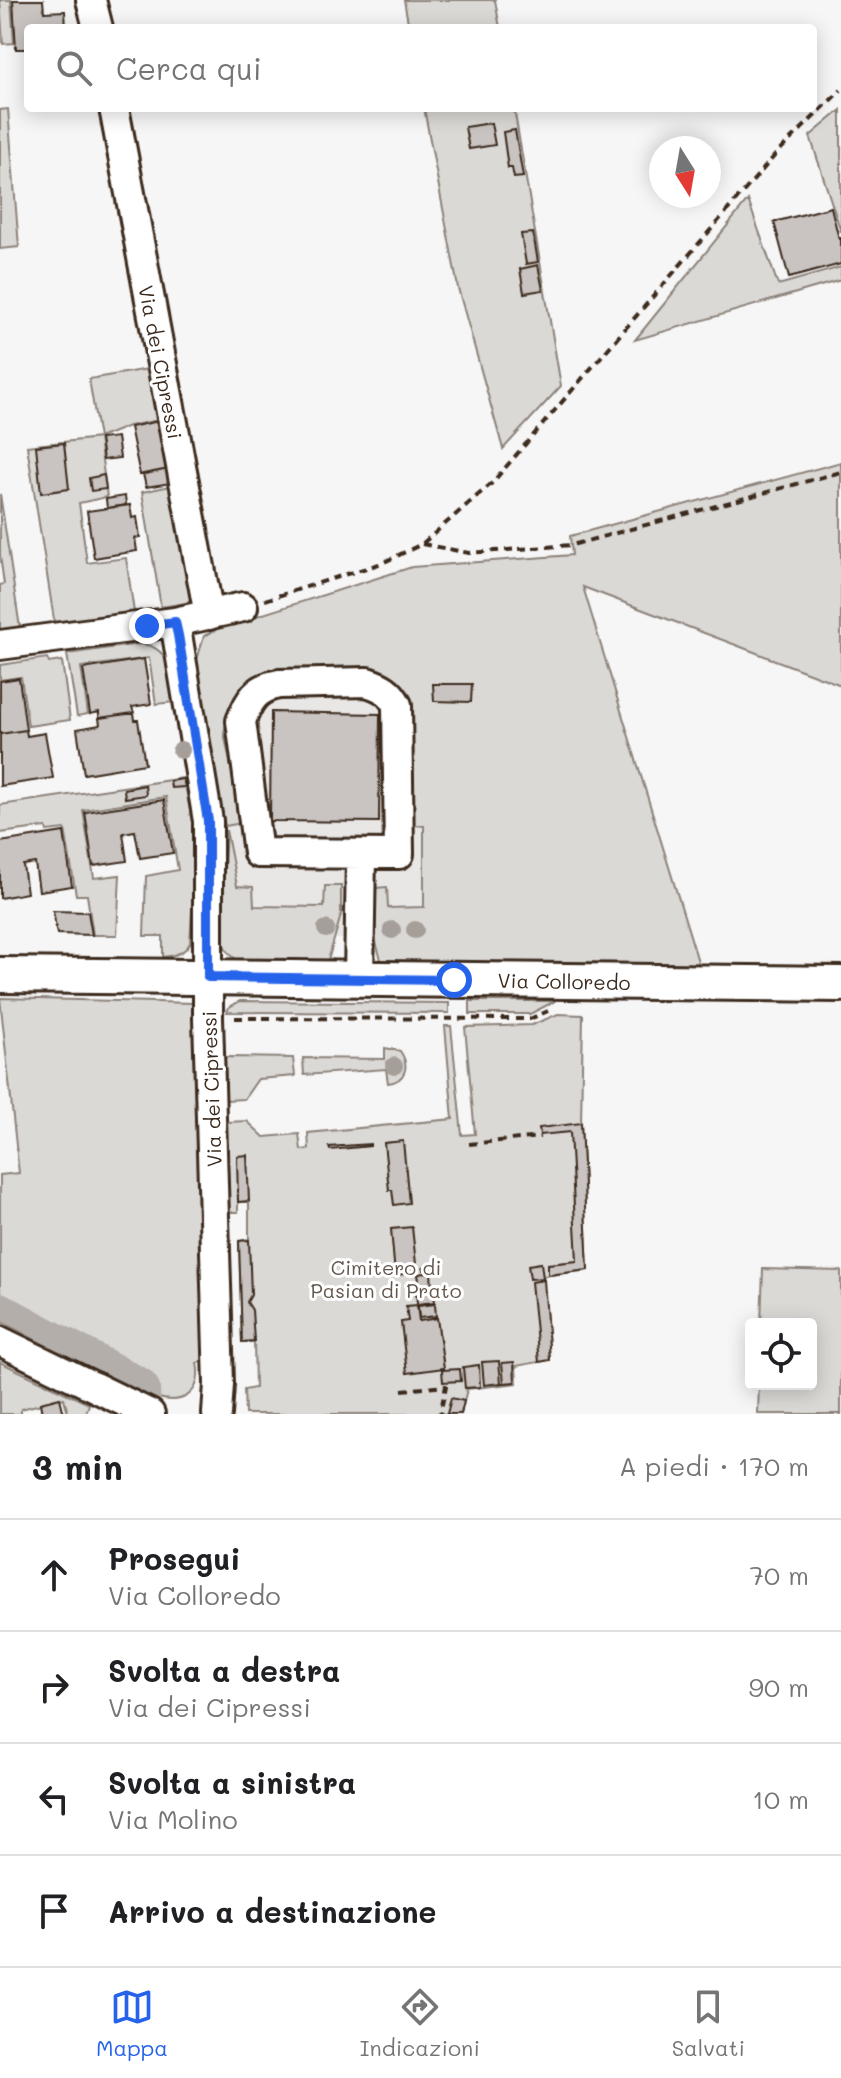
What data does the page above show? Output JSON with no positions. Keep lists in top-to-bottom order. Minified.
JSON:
{"streets":{"main road":["Via Colloredo"],"street":["Via dei Cipressi"]},"crossings":[["Via dei Cipressi","Via Colloredo"]],"parks":["Cimitero di Pasian di Prato"],"north":"bottom","page":{"search":"Cerca qui","heading":["3 min","A piedi · 170 m"],"list":[["Prosegui","Via Colloredo","70 m"],["Svolta a destra","Via dei Cipressi","90 m"],["Svolta a sinistra","Via Molino","10 m"],"Arrivo a destinazione"],"nav":["Mappa","Indicazioni","Salvati"]}}
